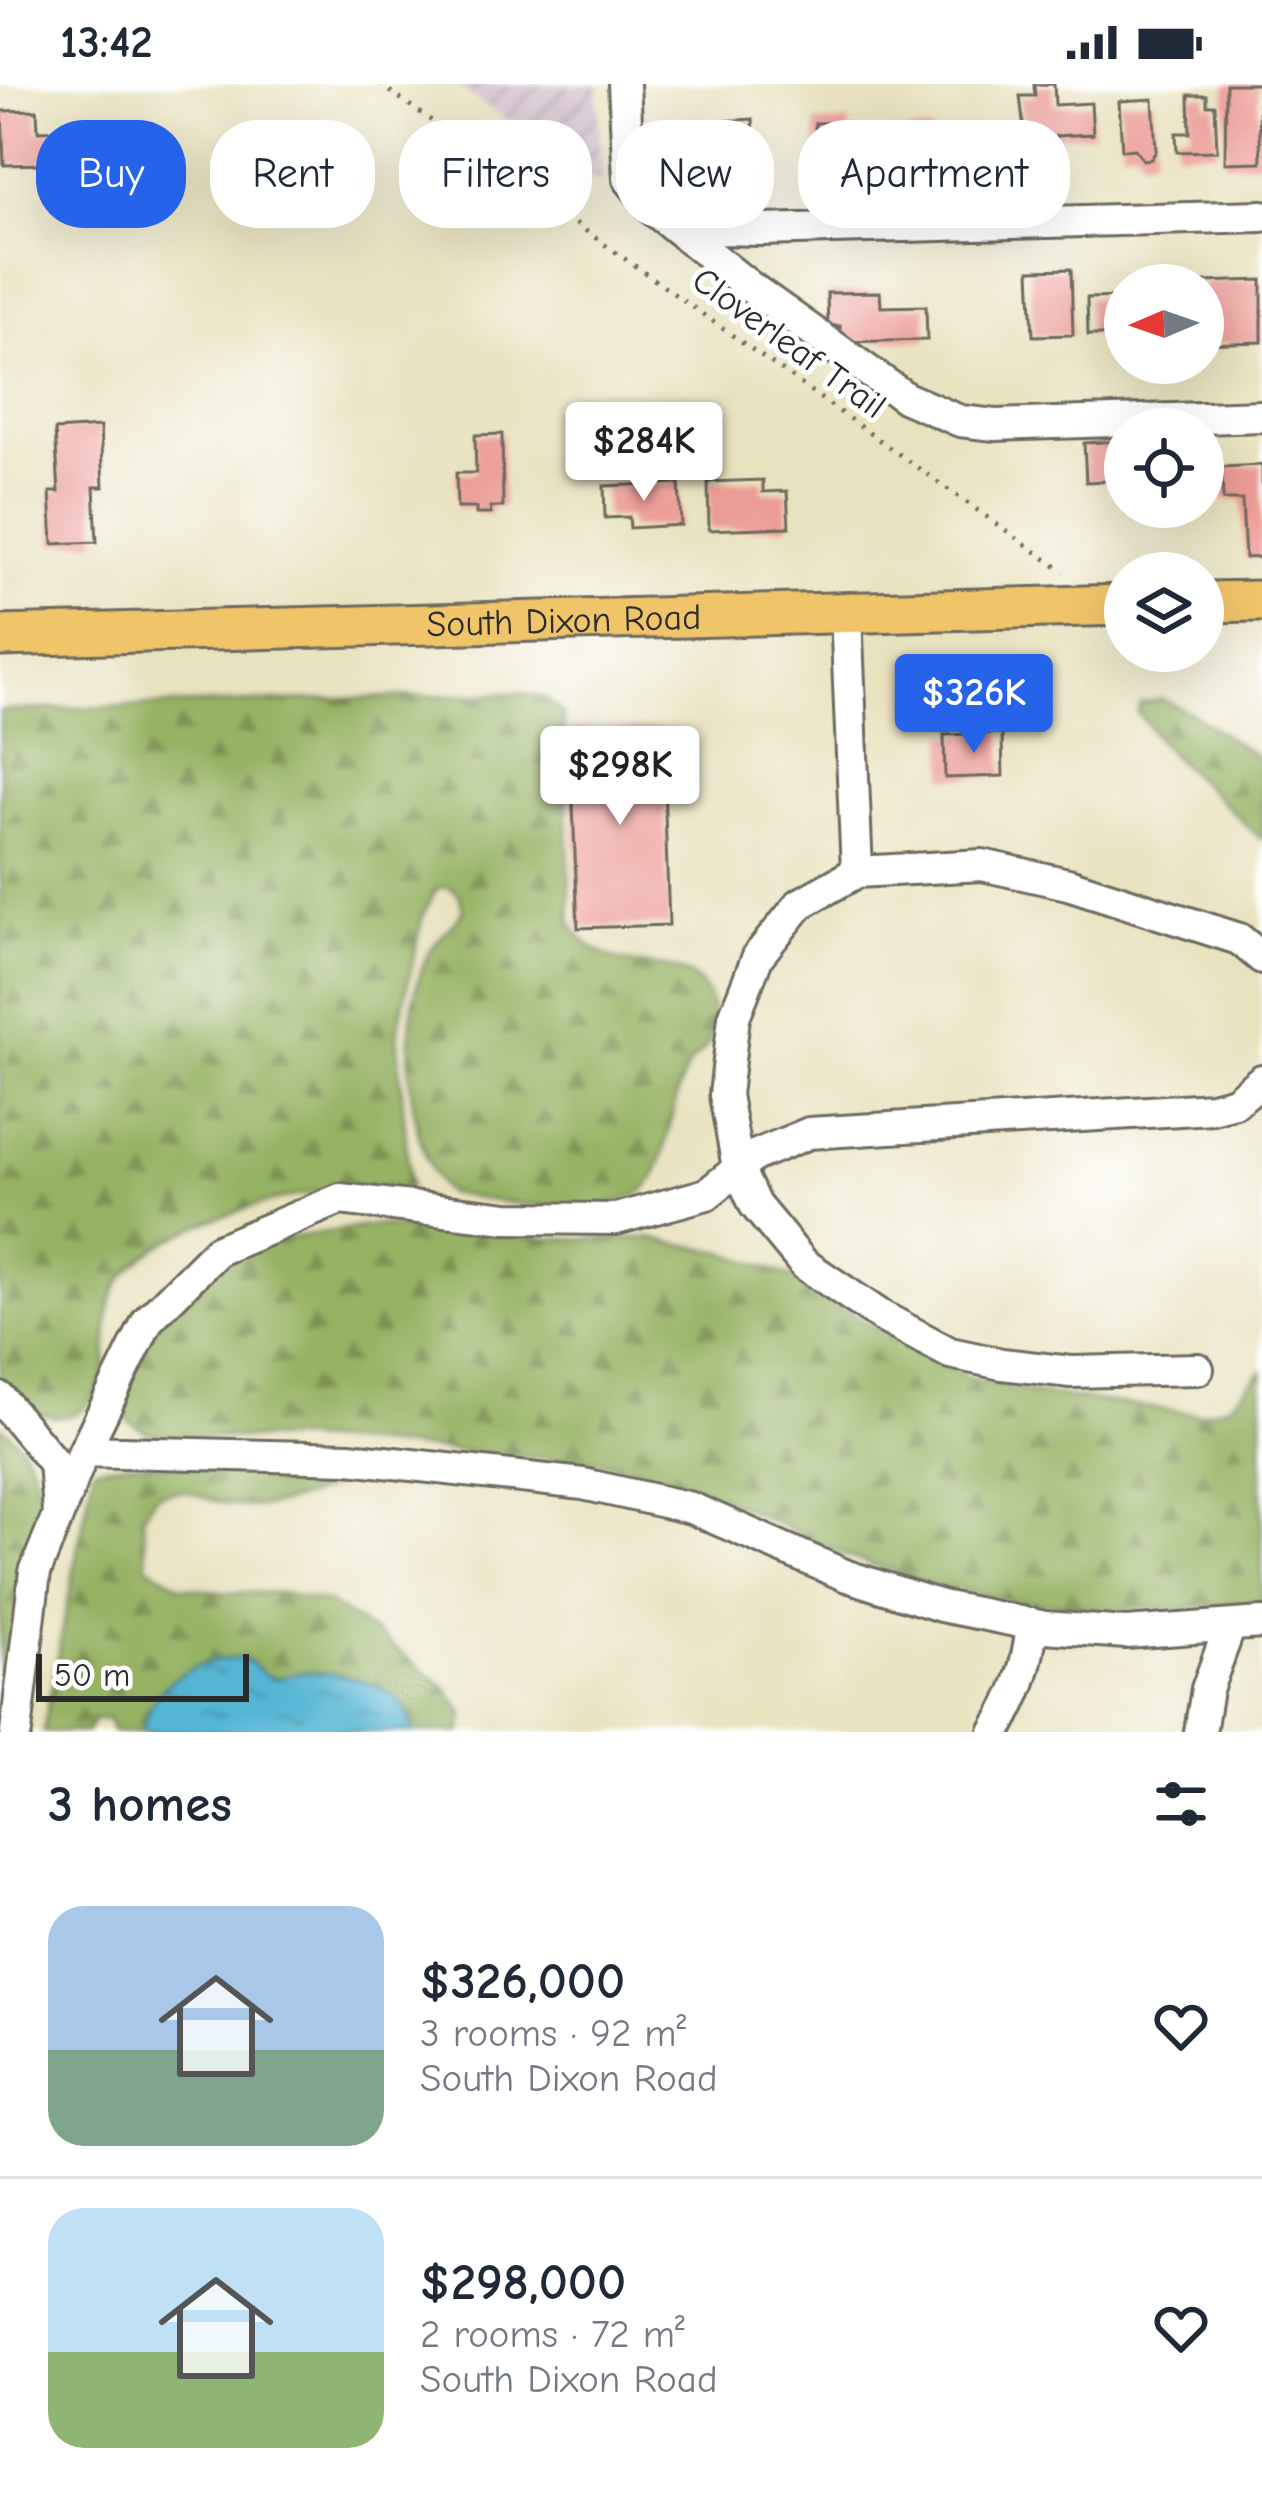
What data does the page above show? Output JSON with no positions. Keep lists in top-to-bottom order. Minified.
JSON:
{"streets":{"main road":["South Dixon Road"],"path":["Cloverleaf Trail"]},"scale_bar":"50 m","north":"left","page":{"status":"13:42","chip":["Buy","Rent","Filters","New","Apartment"],"price":["$284K","$326K","$298K"],"scale":"50 m","heading":"3 homes","list":[{"name":"$326,000","note":"3 rooms · 92 m² · South Dixon Road"},{"name":"$298,000","note":"2 rooms · 72 m² · South Dixon Road"}]}}
